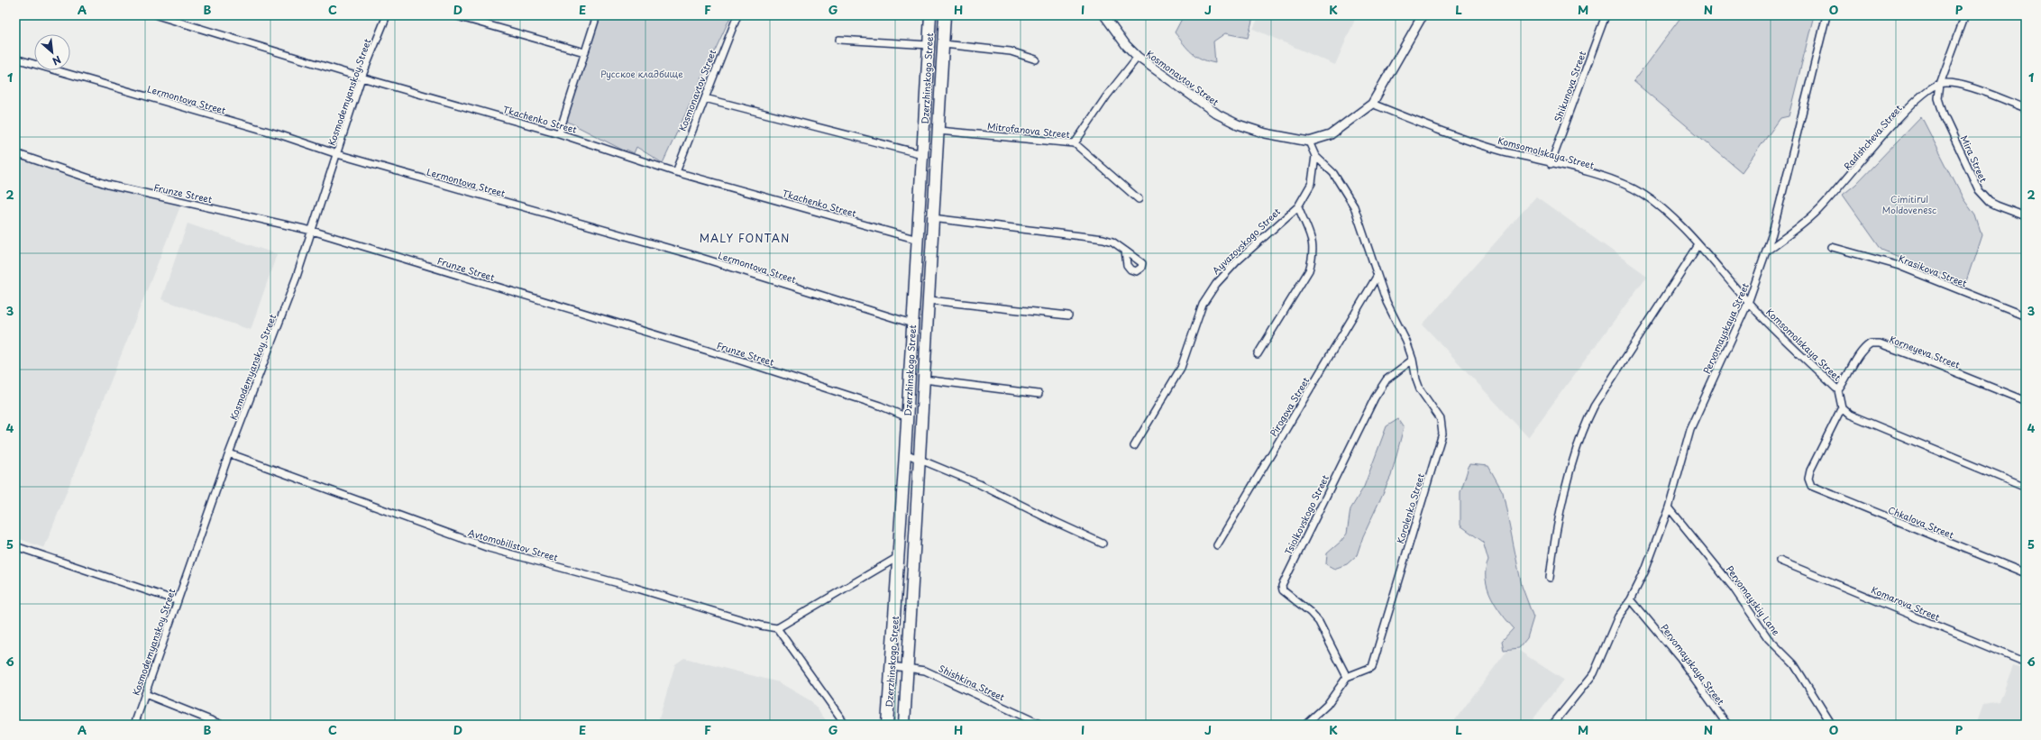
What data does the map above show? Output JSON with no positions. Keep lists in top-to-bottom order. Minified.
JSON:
{"streets":{"highway":["Dzerzhinskogo Street"],"street":["Kosmonavtov Street","Shikunova Street","Kosmodemyanskoy Street","Lermontova Street","Tkachenko Street","Mitrofanova Street","Radishcheva Street","Komsomolskaya Street","Mira Street","Frunze Street","Ayvazovskogo Street","Krasikova Street","Pervomayskaya Street","Korneyeva Street","Pirogova Street","Korolenko Street","Tsiolkovskogo Street","Chkalova Street","Avtomobilistov Street","Pervomayskiy Lane","Komarova Street","Shishkina Street"]},"crossings":[["Kosmonavtov Street","Tkachenko Street"],["Kosmonavtov Street","Mitrofanova Street"],["Kosmonavtov Street","Komsomolskaya Street"],["Dzerzhinskogo Street","Lermontova Street"],["Dzerzhinskogo Street","Tkachenko Street"],["Dzerzhinskogo Street","Mitrofanova Street"],["Dzerzhinskogo Street","Frunze Street"],["Dzerzhinskogo Street","Shishkina Street"],["Shikunova Street","Komsomolskaya Street"],["Kosmodemyanskoy Street","Lermontova Street"],["Kosmodemyanskoy Street","Tkachenko Street"],["Kosmodemyanskoy Street","Frunze Street"],["Kosmodemyanskoy Street","Avtomobilistov Street"],["Radishcheva Street","Mira Street"],["Radishcheva Street","Pervomayskaya Street"],["Komsomolskaya Street","Pervomayskaya Street"],["Komsomolskaya Street","Korneyeva Street"],["Komsomolskaya Street","Chkalova Street"],["Pervomayskaya Street","Pervomayskiy Lane"],["Korolenko Street","Tsiolkovskogo Street"]],"districts":["MALY FONTAN"],"parks":["Русское кладбище","Cimitirul Moldovenesc"],"north":"bottom right","grid":{"columns":["A","B","C","D","E","F","G","H","I","J","K","L","M","N","O","P"],"rows":["1","2","3","4","5","6"]}}
